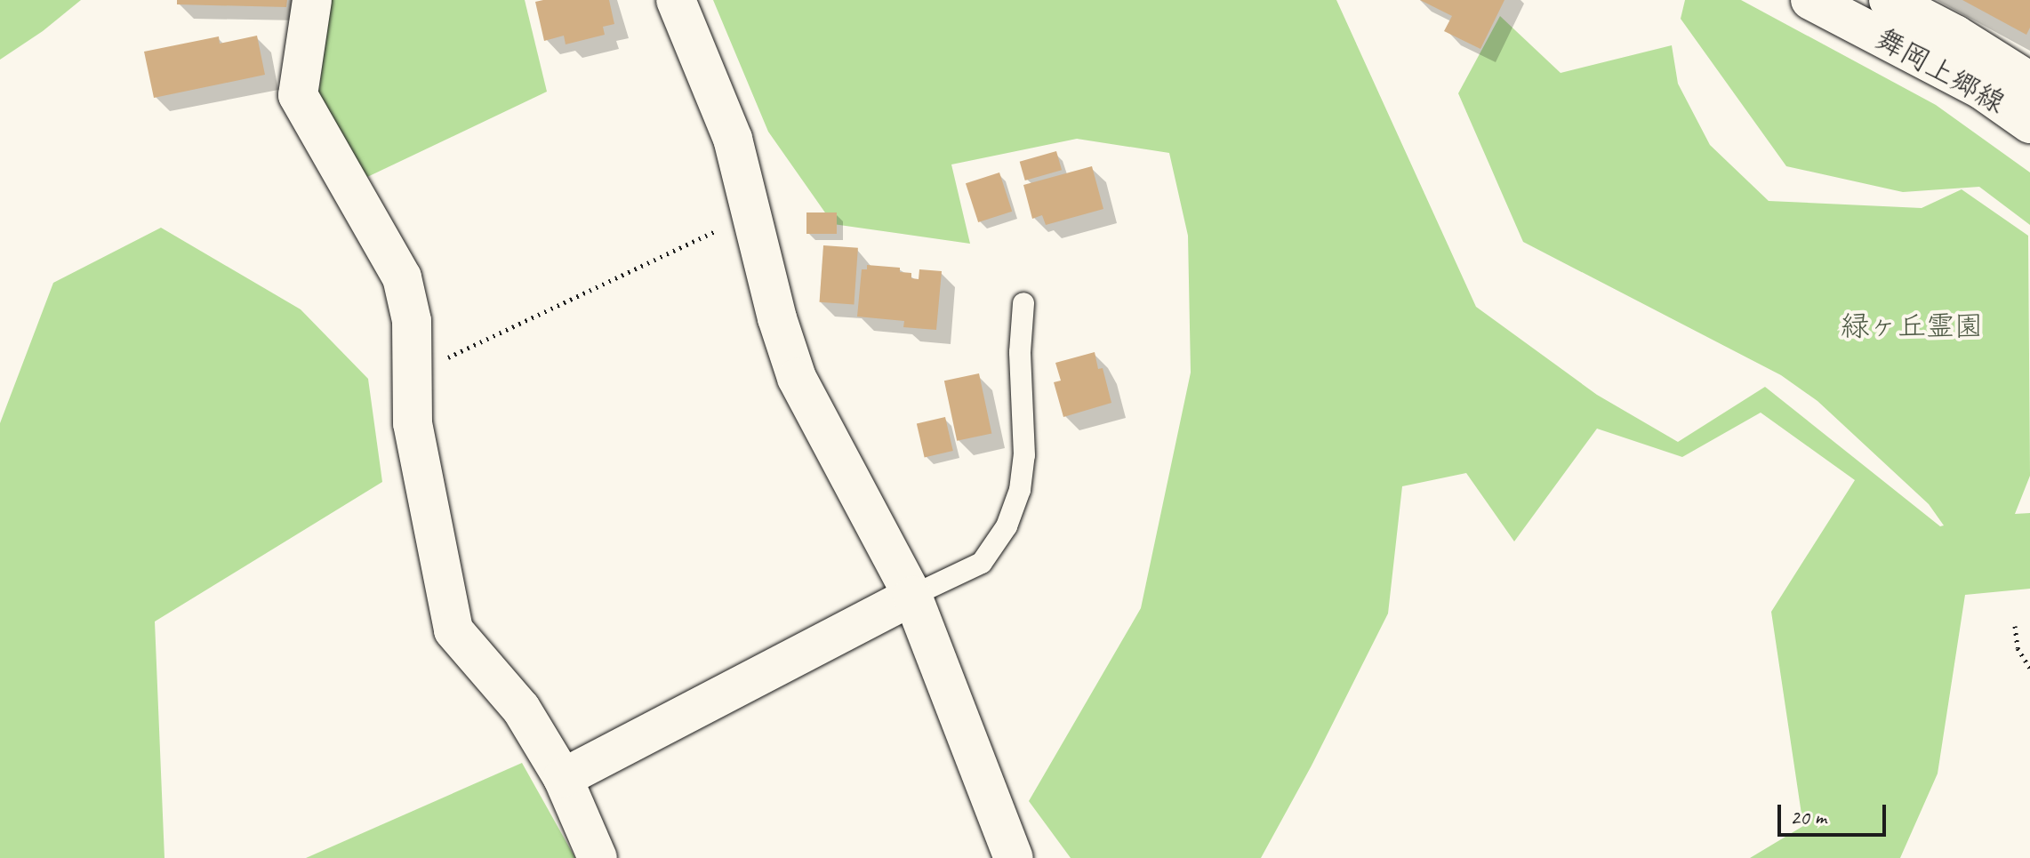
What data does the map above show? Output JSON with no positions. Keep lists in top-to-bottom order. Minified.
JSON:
{"streets":{"street":["舞岡上郷線"]},"parks":["緑ヶ丘霊園"],"scale_bar":"20 m"}
